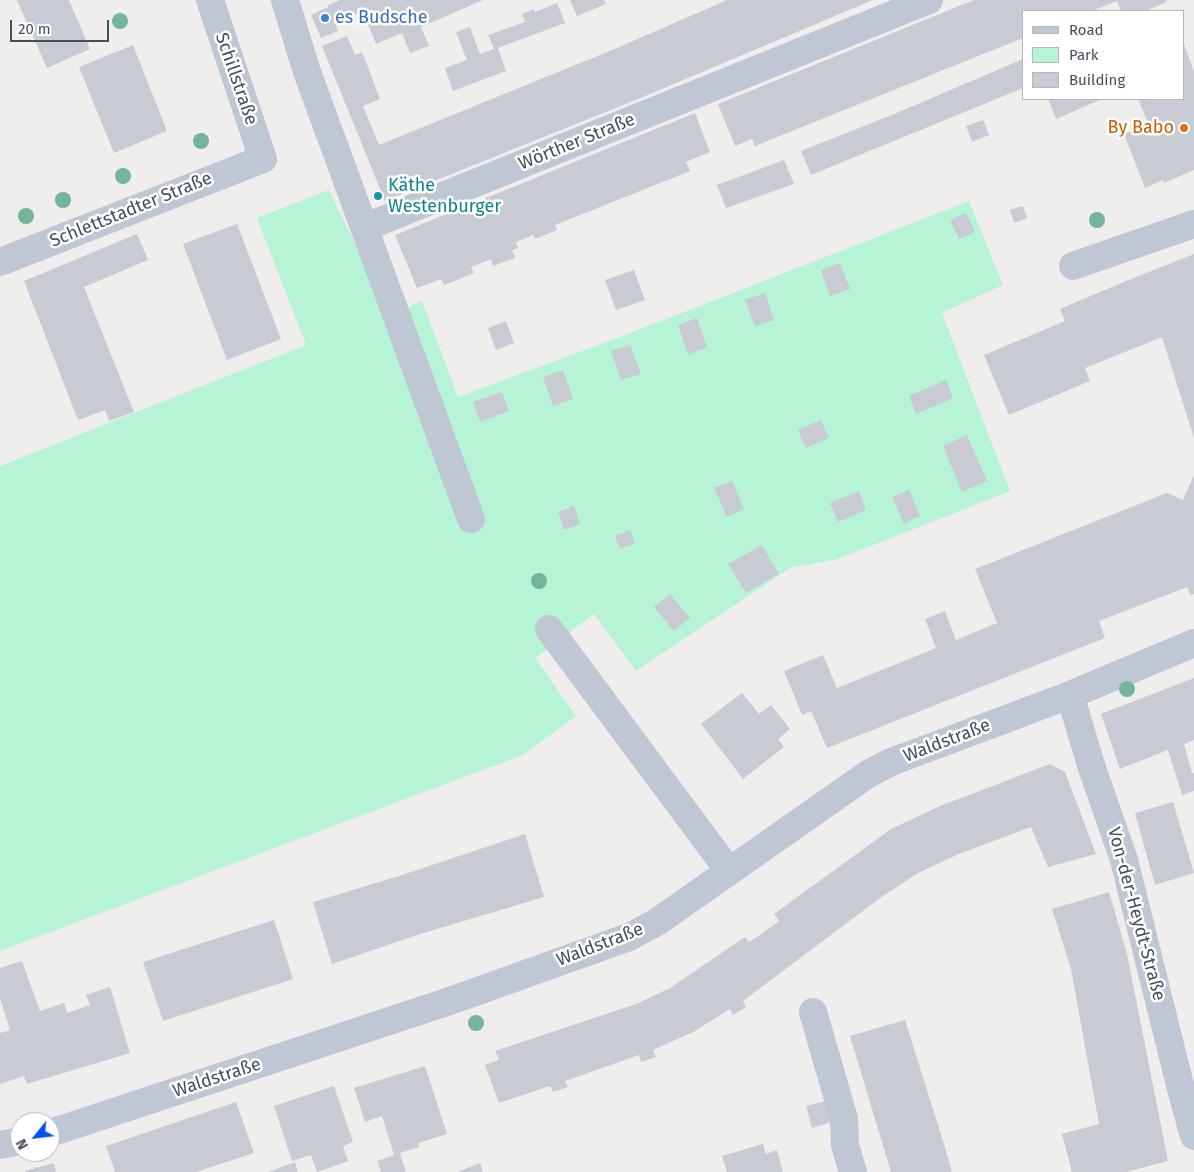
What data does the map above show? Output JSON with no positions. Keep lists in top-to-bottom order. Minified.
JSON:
{"streets":{"street":["Schillstraße","Wörther Straße","Schlettstadter Straße","Waldstraße","Von-der-Heydt-Straße"]},"crossings":[["Schillstraße","Schlettstadter Straße"],["Waldstraße","Von-der-Heydt-Straße"]],"places":["es Budsche","By Babo","Käthe Westenburger"],"legend":["Road","Park","Building"],"scale_bar":"20 m","north":"bottom left"}
